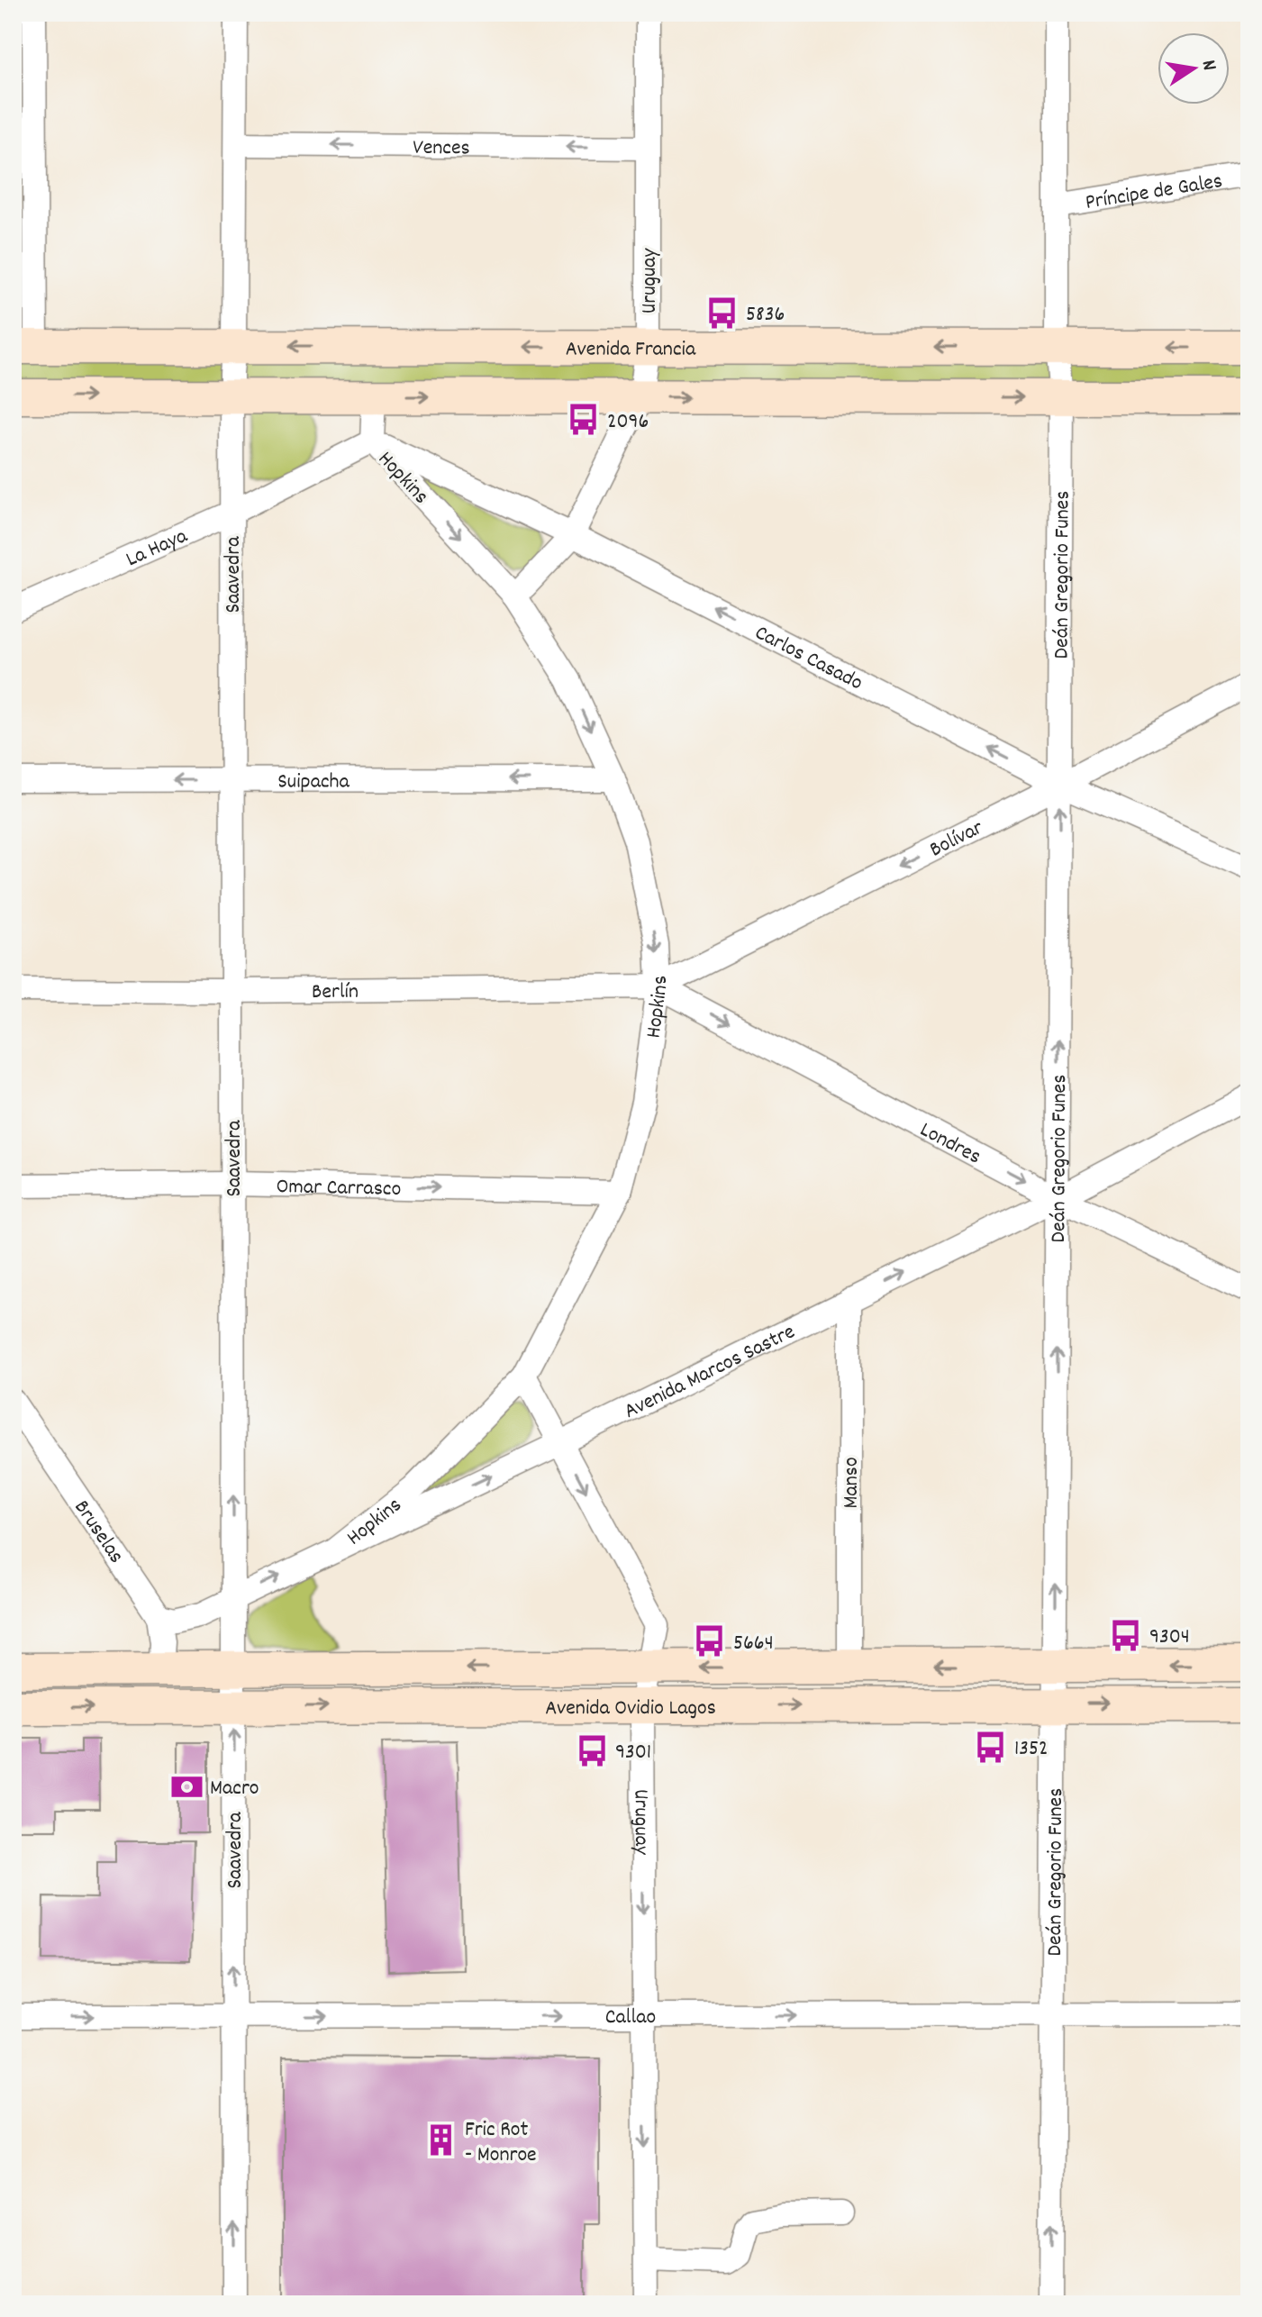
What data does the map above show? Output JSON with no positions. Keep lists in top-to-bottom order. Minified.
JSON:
{"streets":{"main road":["Avenida Francia","Avenida Ovidio Lagos"],"street":["Vences","Príncipe de Gales","Uruguay","Hopkins","La Haya","Saavedra","Deán Gregorio Funes","Carlos Casado","Suipacha","Bolívar","Berlín","Londres","Omar Carrasco","Avenida Marcos Sastre","Manso","Bruselas","Callao"]},"crossings":[["Vences","Uruguay"],["Vences","Saavedra"],["Príncipe de Gales","Deán Gregorio Funes"],["Uruguay","Avenida Francia"],["Uruguay","Hopkins"],["Uruguay","Carlos Casado"],["Uruguay","Avenida Marcos Sastre"],["Uruguay","Avenida Ovidio Lagos"],["Uruguay","Callao"],["Avenida Francia","Saavedra"],["Avenida Francia","Deán Gregorio Funes"],["Hopkins","La Haya"],["Hopkins","Carlos Casado"],["Hopkins","Suipacha"],["Hopkins","Bolívar"],["Hopkins","Berlín"],["Hopkins","Londres"],["Hopkins","Omar Carrasco"],["Hopkins","Avenida Marcos Sastre"],["La Haya","Saavedra"],["La Haya","Carlos Casado"],["Saavedra","Suipacha"],["Saavedra","Berlín"],["Saavedra","Omar Carrasco"],["Saavedra","Avenida Marcos Sastre"],["Saavedra","Avenida Ovidio Lagos"],["Saavedra","Callao"],["Deán Gregorio Funes","Carlos Casado"],["Deán Gregorio Funes","Bolívar"],["Deán Gregorio Funes","Londres"],["Deán Gregorio Funes","Avenida Marcos Sastre"],["Deán Gregorio Funes","Avenida Ovidio Lagos"],["Deán Gregorio Funes","Callao"],["Carlos Casado","Bolívar"],["Bolívar","Berlín"],["Bolívar","Londres"],["Berlín","Londres"],["Londres","Avenida Marcos Sastre"],["Avenida Marcos Sastre","Manso"],["Avenida Marcos Sastre","Bruselas"],["Manso","Avenida Ovidio Lagos"],["Bruselas","Avenida Ovidio Lagos"]],"one_way":["Vences","Uruguay","Hopkins","Saavedra","Deán Gregorio Funes","Carlos Casado","Suipacha","Bolívar","Londres","Omar Carrasco","Avenida Marcos Sastre","Callao"],"places":{"bus stop":["5836","2096","9304","5664","1352","9301"],"bank":["Macro"],"building":["Fric Rot - Monroe"]},"north":"right"}
